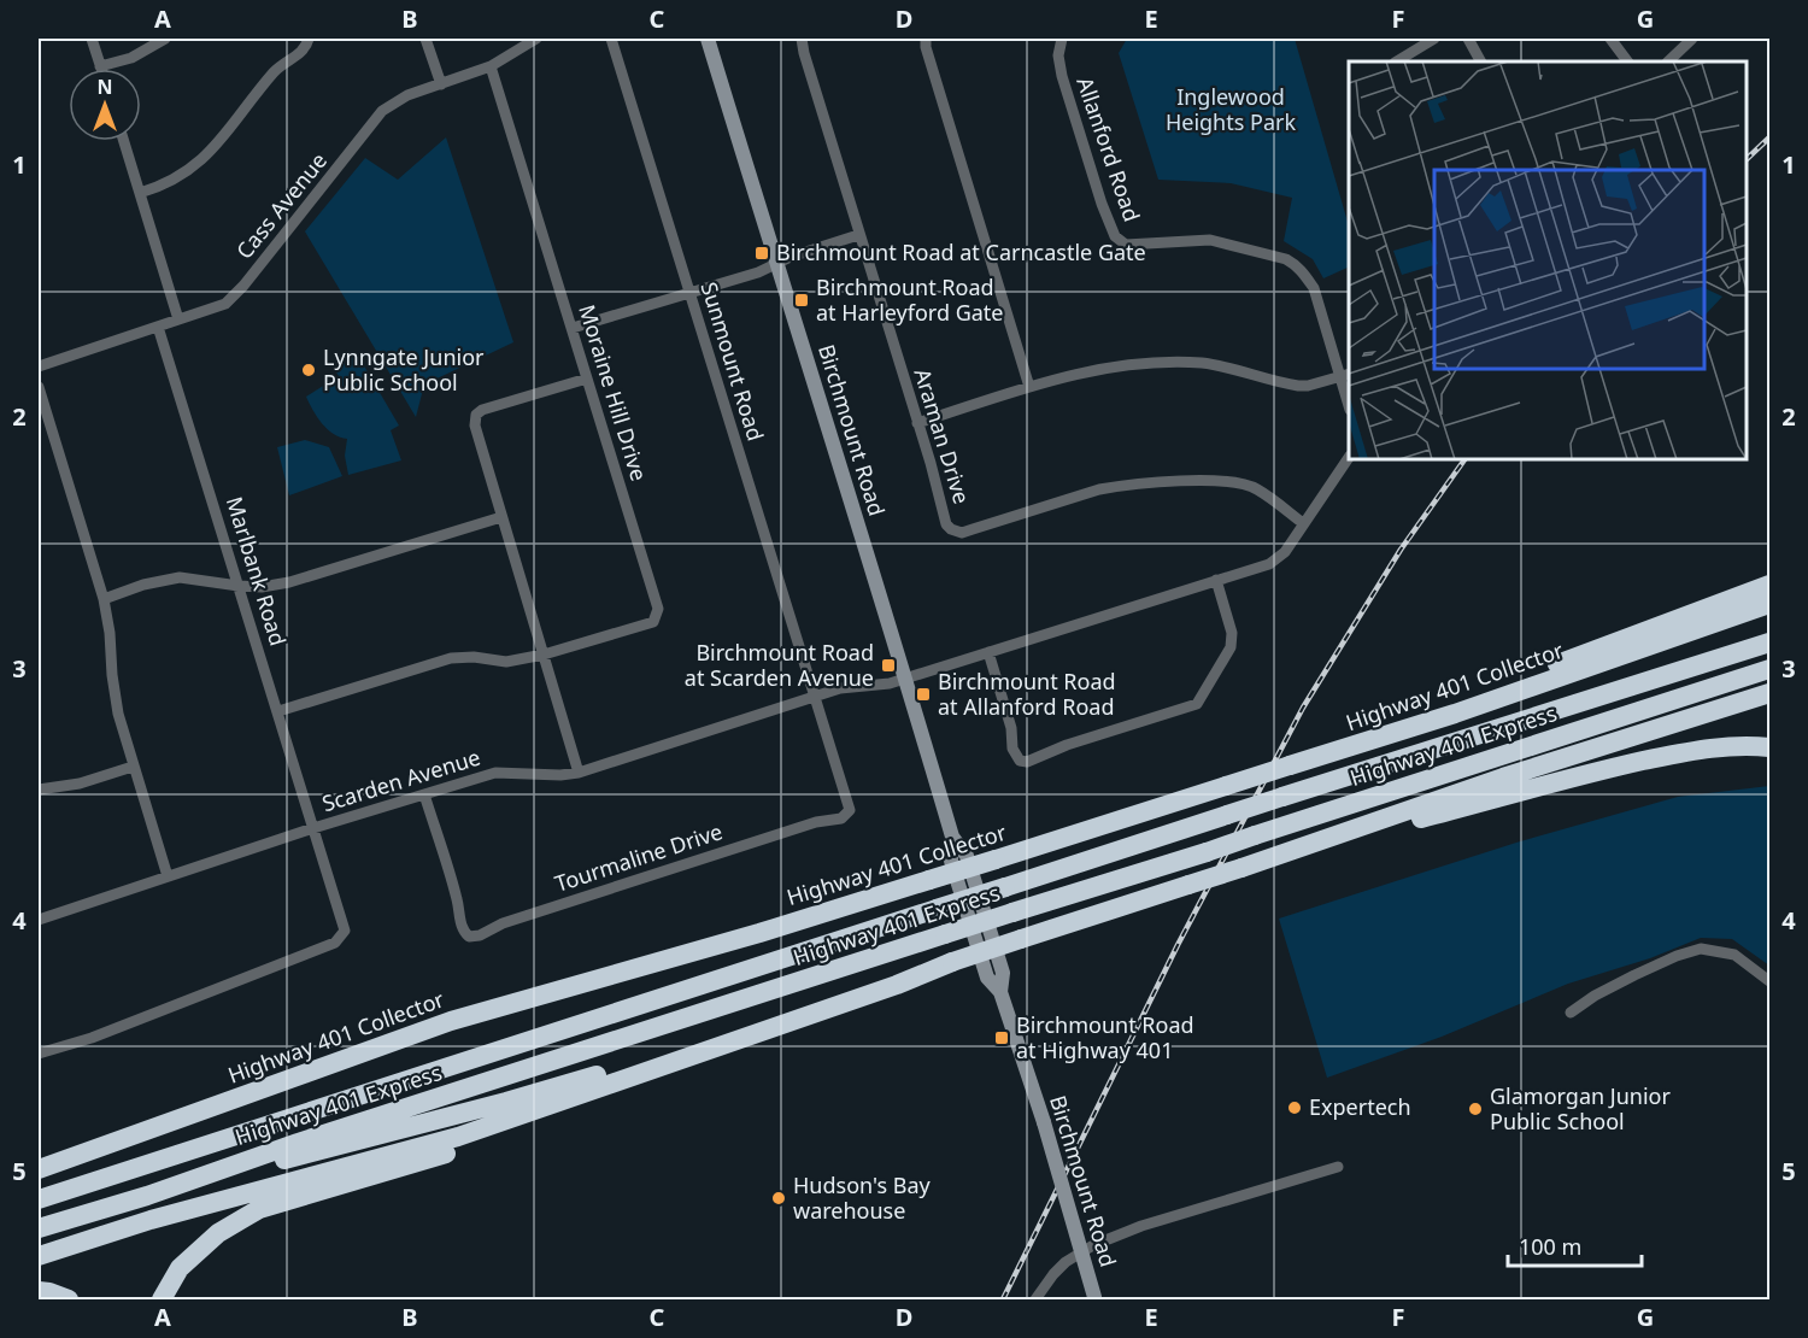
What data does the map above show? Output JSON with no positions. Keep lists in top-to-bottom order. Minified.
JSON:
{"streets":{"highway":["Highway 401 Collector","Highway 401 Express"],"main road":["Birchmount Road"],"street":["Allanford Road","Cass Avenue","Sunmount Road","Moraine Hill Drive","Araman Drive","Marlbank Road","Scarden Avenue","Tourmaline Drive"]},"crossings":[["Cass Avenue","Moraine Hill Drive"],["Cass Avenue","Marlbank Road"],["Sunmount Road","Scarden Avenue"],["Sunmount Road","Tourmaline Drive"],["Birchmount Road","Scarden Avenue"],["Marlbank Road","Scarden Avenue"],["Scarden Avenue","Tourmaline Drive"]],"parks":["Inglewood Heights Park"],"places":{"transit":["Birchmount Road at Carncastle Gate","Birchmount Road at Harleyford Gate","Birchmount Road at Scarden Avenue","Birchmount Road at Allanford Road","Birchmount Road at Highway 401"],"other":["Lynngate Junior Public School","Expertech","Glamorgan Junior Public School","Hudson's Bay warehouse"]},"scale_bar":"100 m","north":"top","grid":{"columns":["A","B","C","D","E","F","G"],"rows":["1","2","3","4","5"]}}
